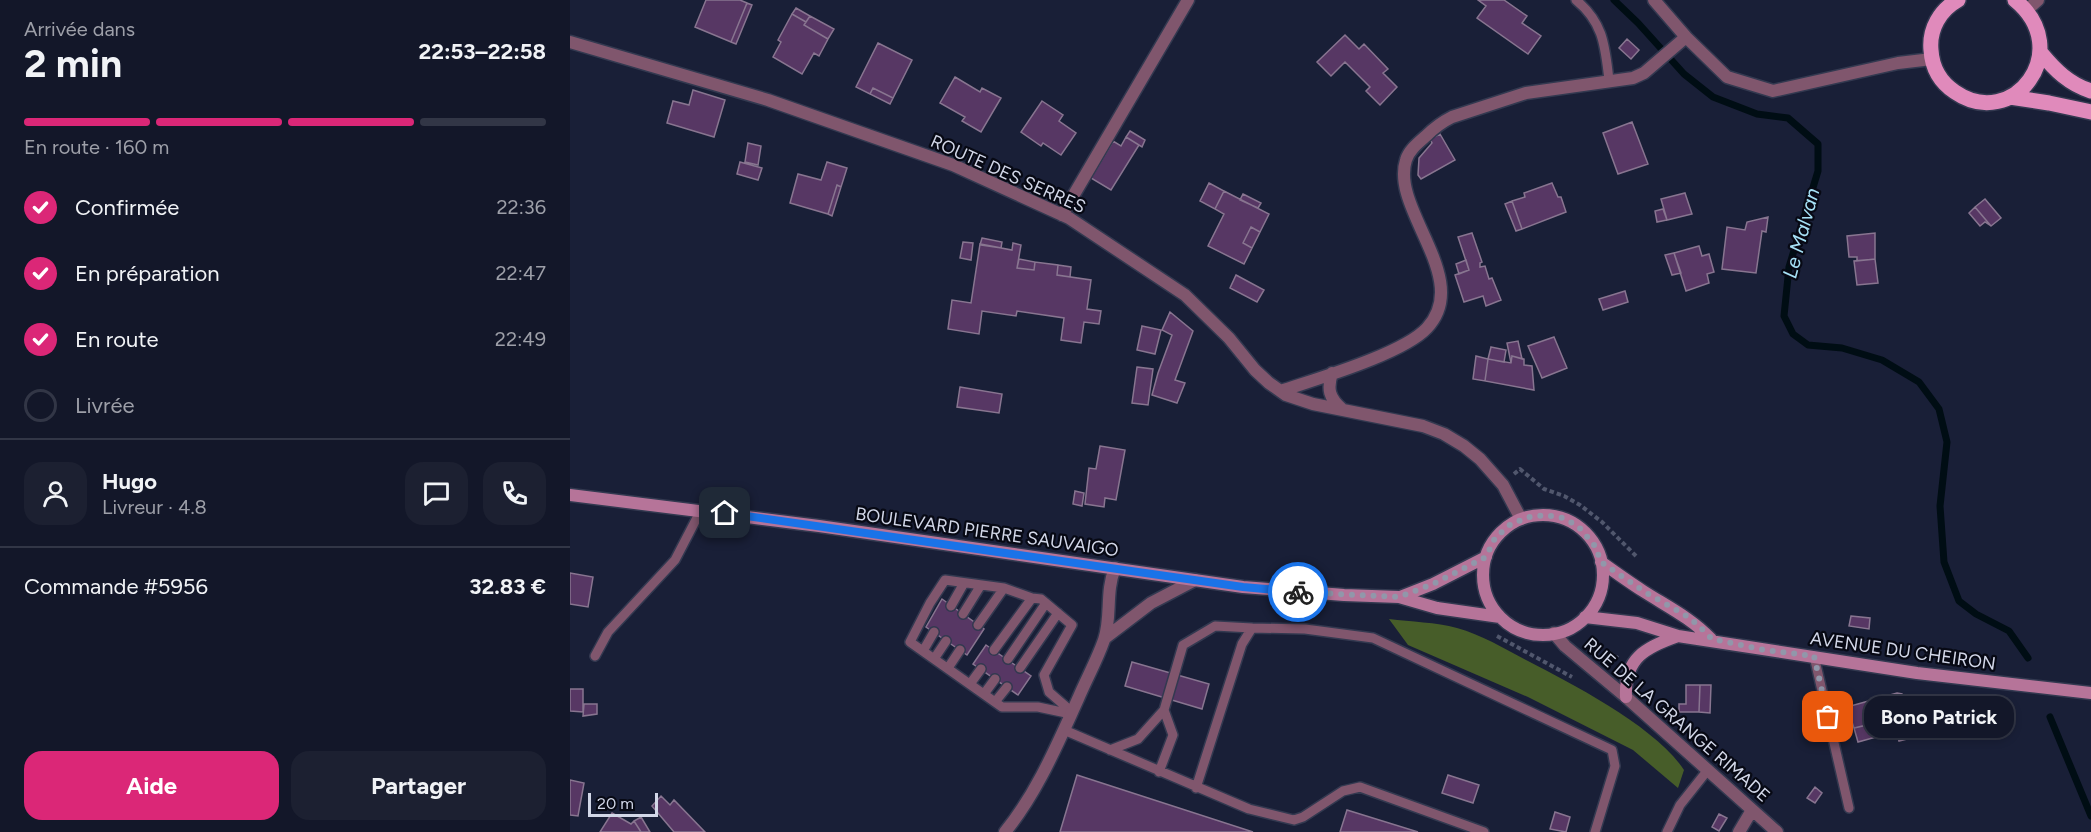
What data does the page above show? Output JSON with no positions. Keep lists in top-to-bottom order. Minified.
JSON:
{"streets":{"main road":["BOULEVARD PIERRE SAUVAIGO","AVENUE DU CHEIRON"],"street":["ROUTE DES SERRES","RUE DE LA GRANGE RIMADE"]},"crossings":[["ROUTE DES SERRES","BOULEVARD PIERRE SAUVAIGO"],["ROUTE DES SERRES","AVENUE DU CHEIRON"],["ROUTE DES SERRES","RUE DE LA GRANGE RIMADE"],["BOULEVARD PIERRE SAUVAIGO","AVENUE DU CHEIRON"],["BOULEVARD PIERRE SAUVAIGO","RUE DE LA GRANGE RIMADE"],["AVENUE DU CHEIRON","RUE DE LA GRANGE RIMADE"]],"water":["Le Malvan"],"places":["Bono Patrick"],"scale_bar":"20 m","page":{"heading":["2 min","Arrivée dans","22:53–22:58"],"panel":["Hugo","Livreur · 4.8","Commande #5956","32.83 €"],"bar":"En route · 160 m","list":[["Confirmée","22:36"],["En préparation","22:47"],["En route","22:49"],"Livrée"],"bubble":"Bono Patrick","buttons":["Aide","Partager"],"scale":"20 m"}}
